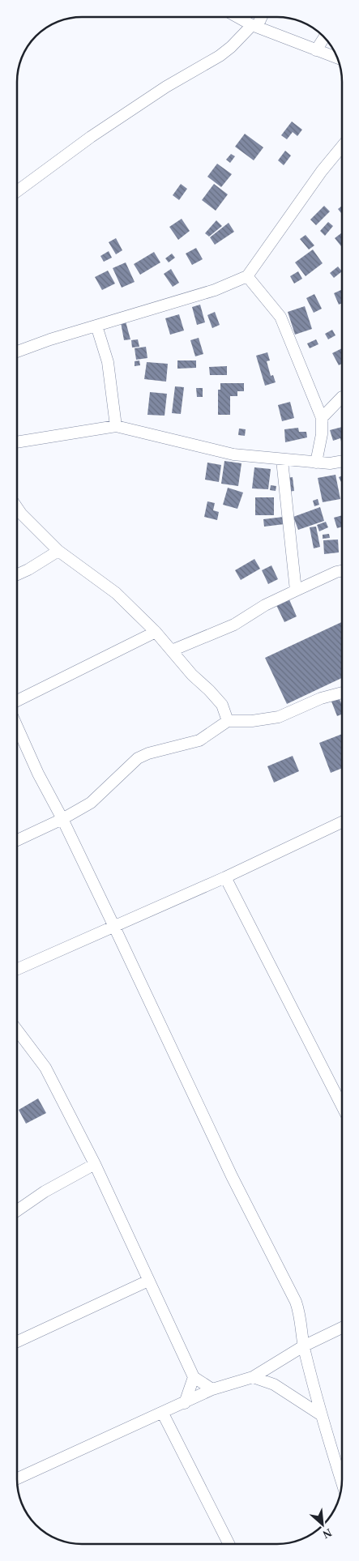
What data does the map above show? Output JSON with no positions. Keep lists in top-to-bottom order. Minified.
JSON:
{"north":"bottom right"}
